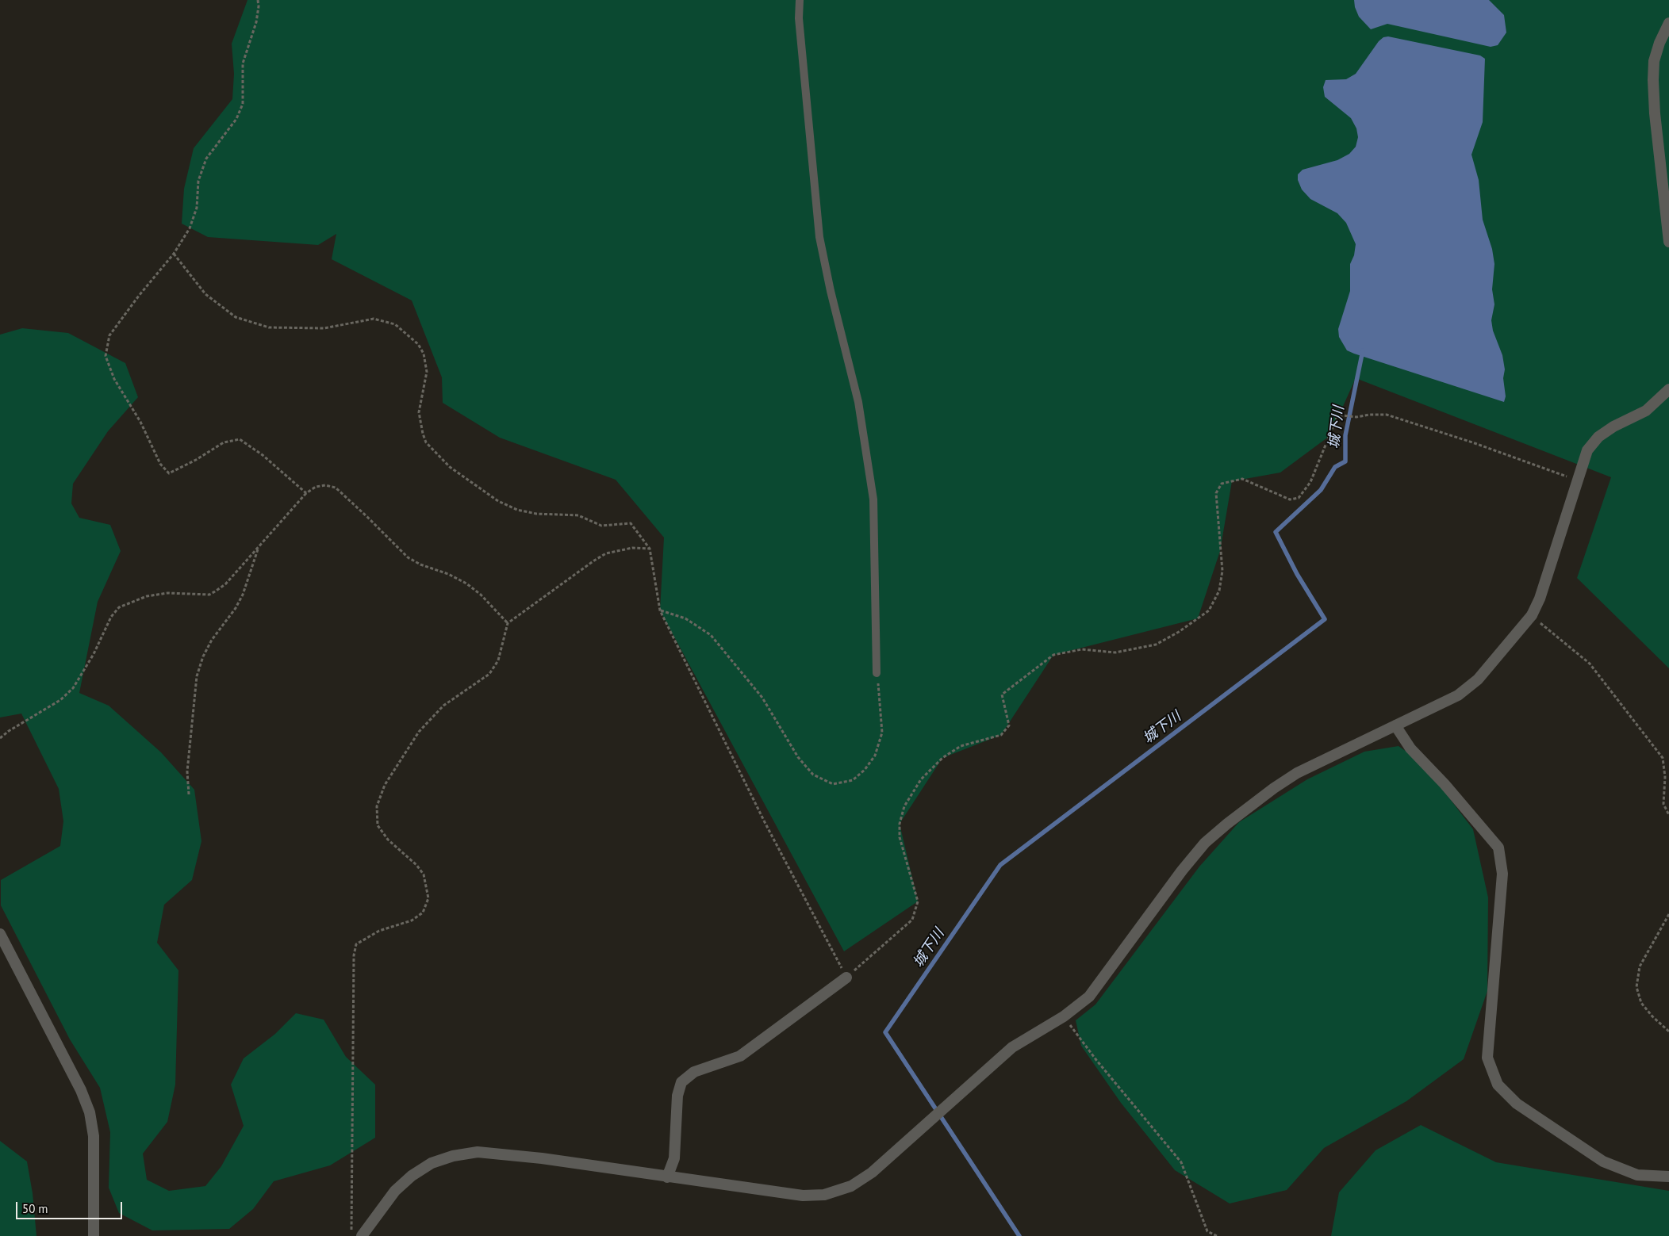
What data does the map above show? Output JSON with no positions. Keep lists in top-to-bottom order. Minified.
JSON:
{"water":["城下川"],"scale_bar":"50 m"}
